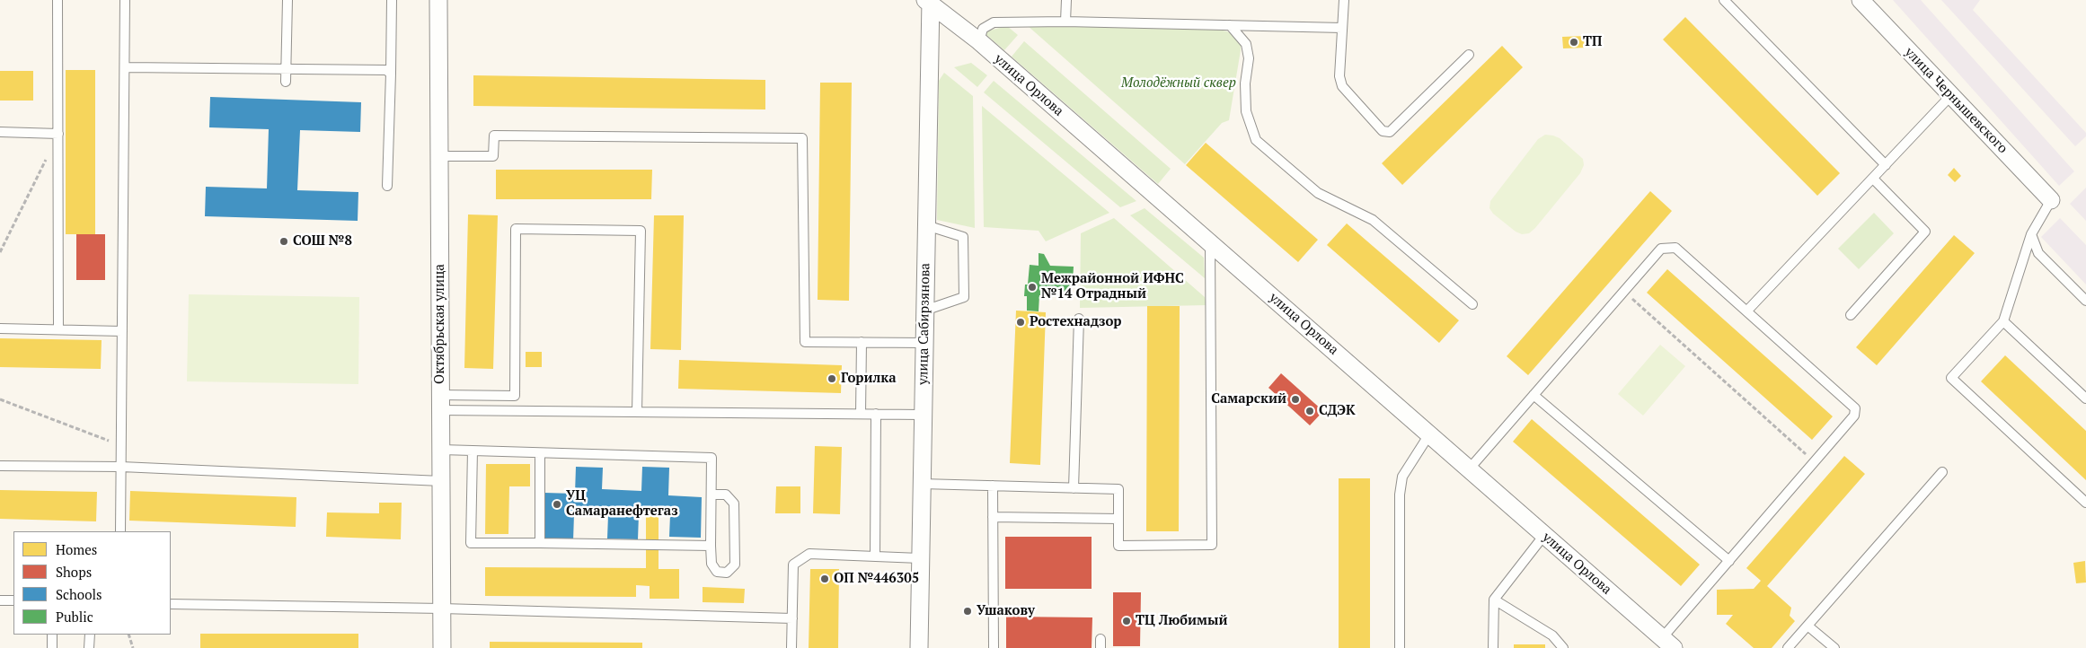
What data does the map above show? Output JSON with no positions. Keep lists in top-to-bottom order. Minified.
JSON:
{"streets":{"street":["улица Орлова","улица Чернышевского","Октябрьская улица","улица Сабирзянова"]},"crossings":[["улица Орлова","улица Сабирзянова"]],"parks":["Молодёжный сквер"],"places":["ТП","СОШ №8","Межрайонной ИФНС №14 Отрадный","Ростехнадзор","Горилка","Самарский","СДЭК","УЦ Самаранефтегаз","ОП №446305","Ушакову","ТЦ Любимый"],"legend":["Homes","Shops","Schools","Public"]}
